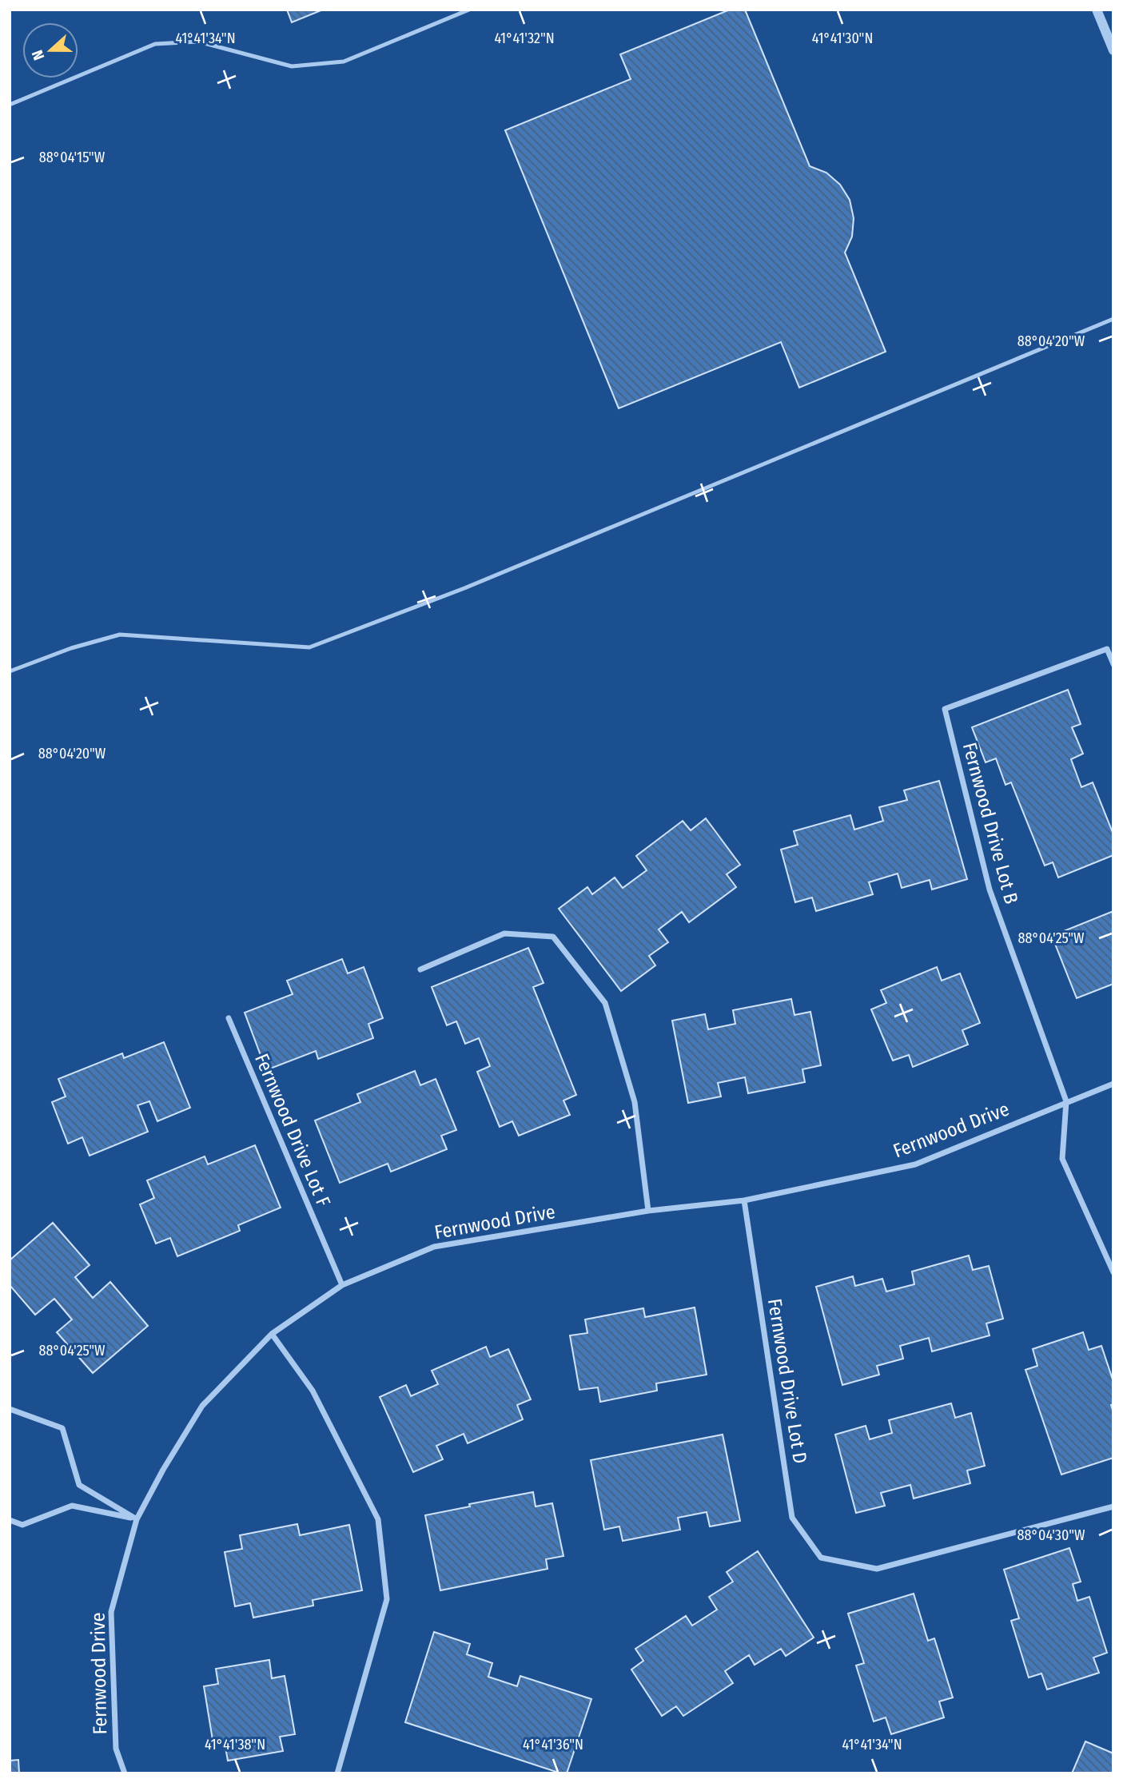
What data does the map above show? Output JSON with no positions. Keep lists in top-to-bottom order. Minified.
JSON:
{"streets":{"street":["Fernwood Drive Lot B","Fernwood Drive Lot F","Fernwood Drive","Fernwood Drive Lot D"]},"crossings":[["Fernwood Drive Lot B","Fernwood Drive"],["Fernwood Drive Lot F","Fernwood Drive"],["Fernwood Drive","Fernwood Drive Lot D"]],"north":"left","coordinates":["41°41'34\"N","41°41'32\"N","41°41'30\"N","88°04'15\"W","88°04'20\"W","88°04'25\"W","88°04'30\"W","41°41'38\"N","41°41'36\"N"]}
